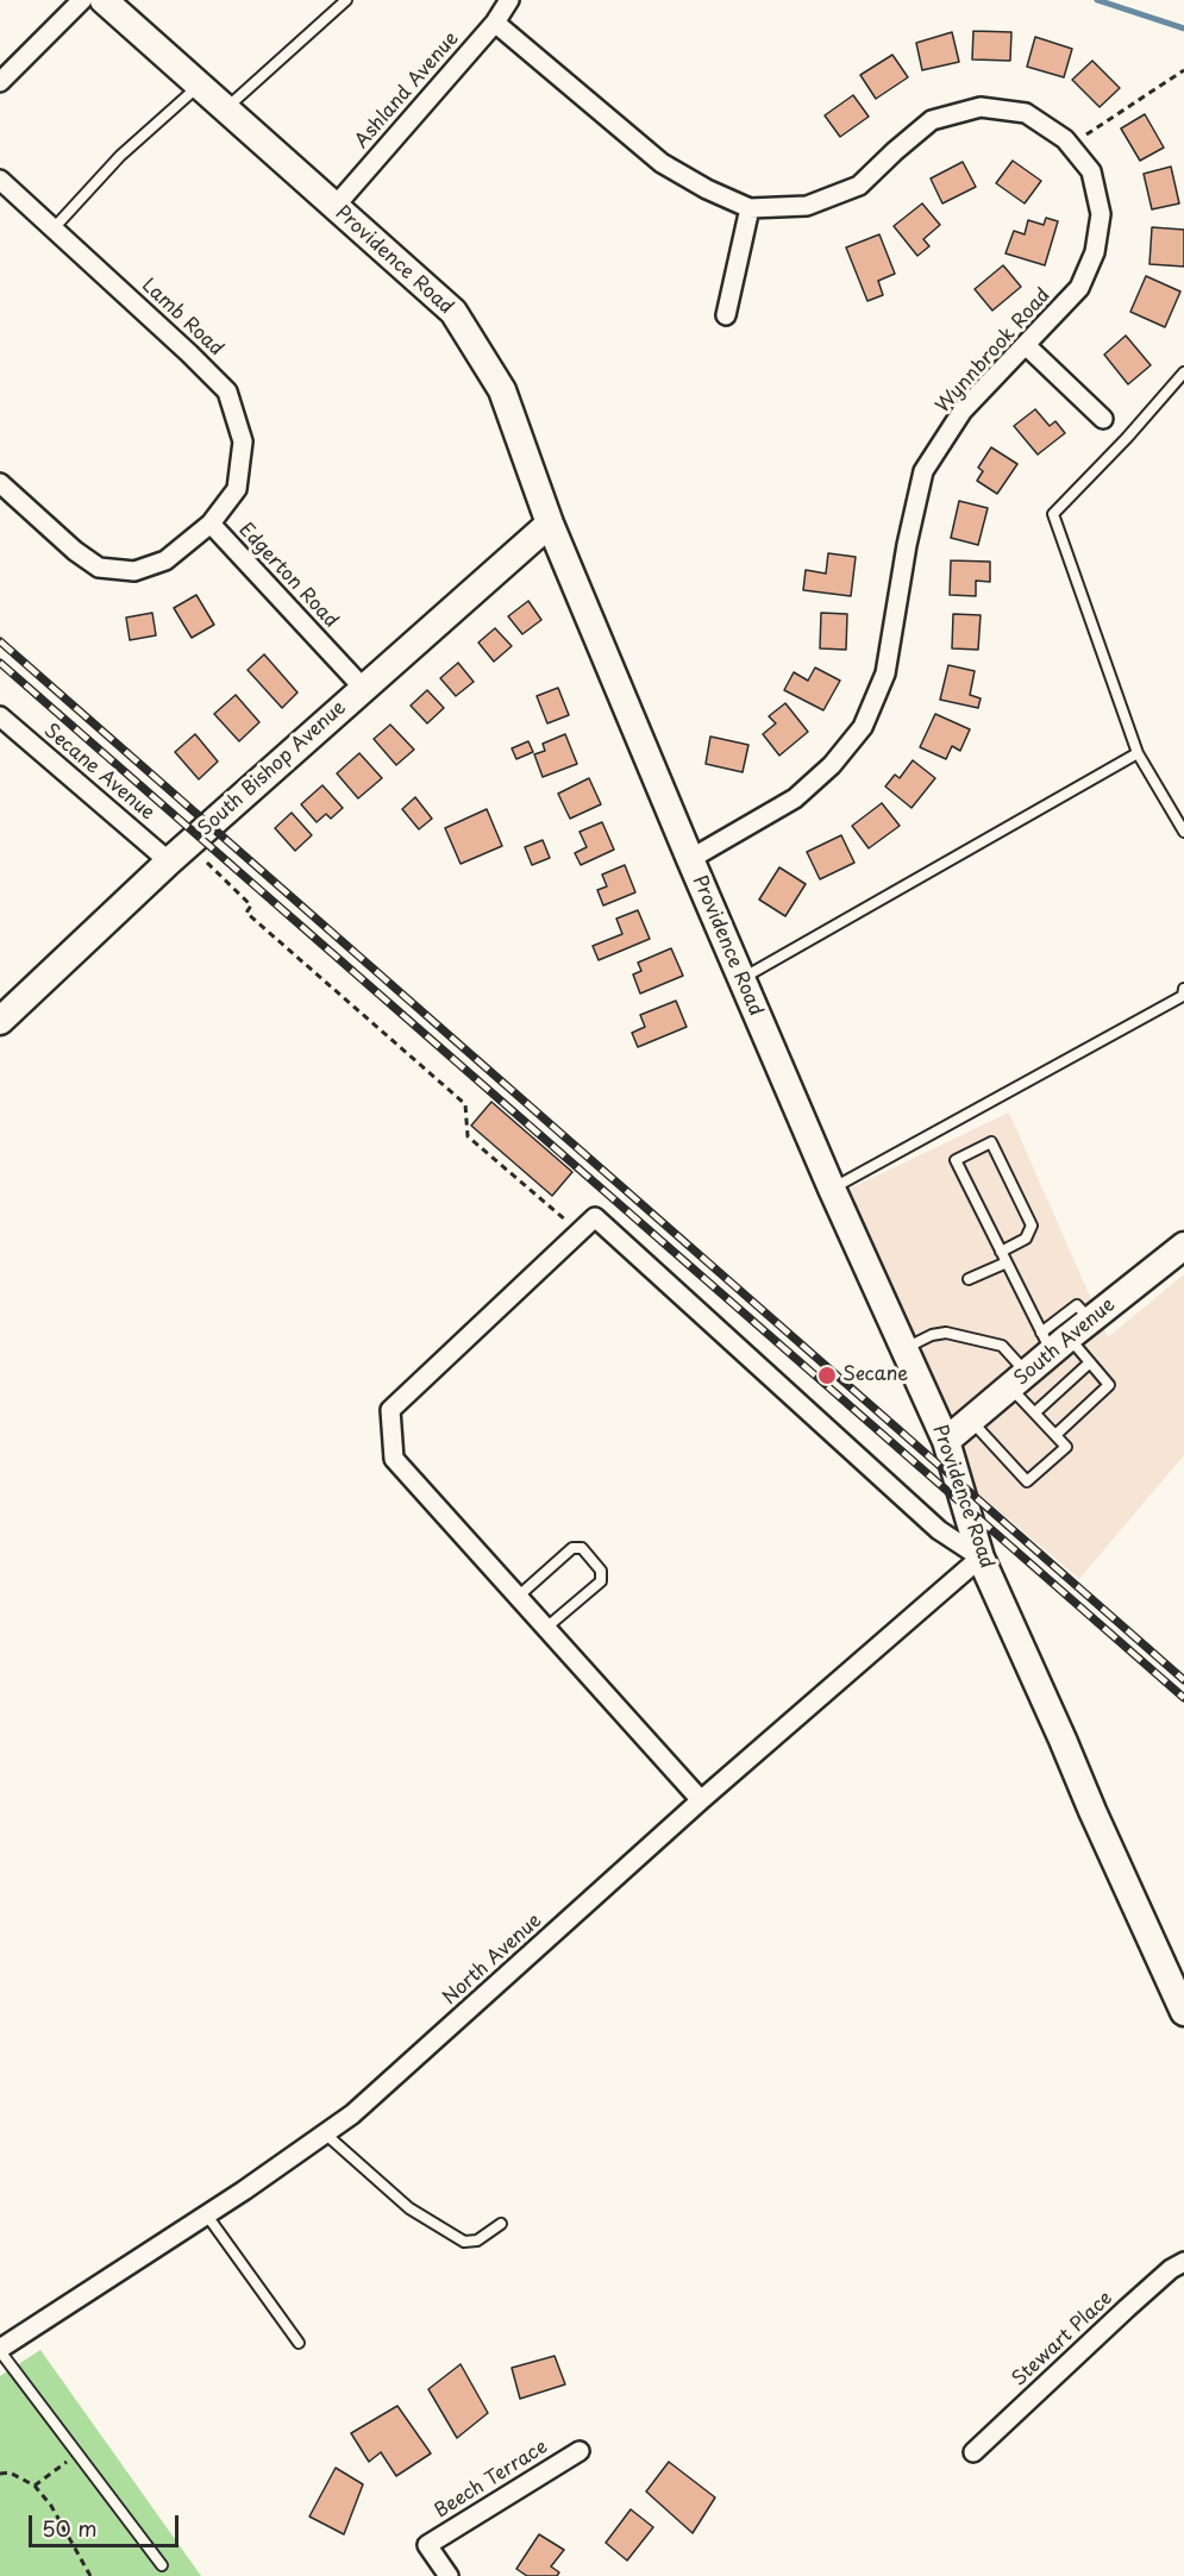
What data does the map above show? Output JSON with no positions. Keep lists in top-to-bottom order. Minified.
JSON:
{"streets":{"street":["Ashland Avenue","Providence Road","Lamb Road","Wynnbrook Road","Edgerton Road","South Bishop Avenue","Secane Avenue","South Avenue","North Avenue","Stewart Place","Beech Terrace"]},"crossings":[["Ashland Avenue","Providence Road"],["Ashland Avenue","Wynnbrook Road"],["Providence Road","Wynnbrook Road"],["Providence Road","South Bishop Avenue"],["Providence Road","South Avenue"],["Providence Road","North Avenue"],["Lamb Road","Edgerton Road"],["Edgerton Road","South Bishop Avenue"],["South Bishop Avenue","Secane Avenue"]],"places":["Secane"],"scale_bar":"50 m"}
